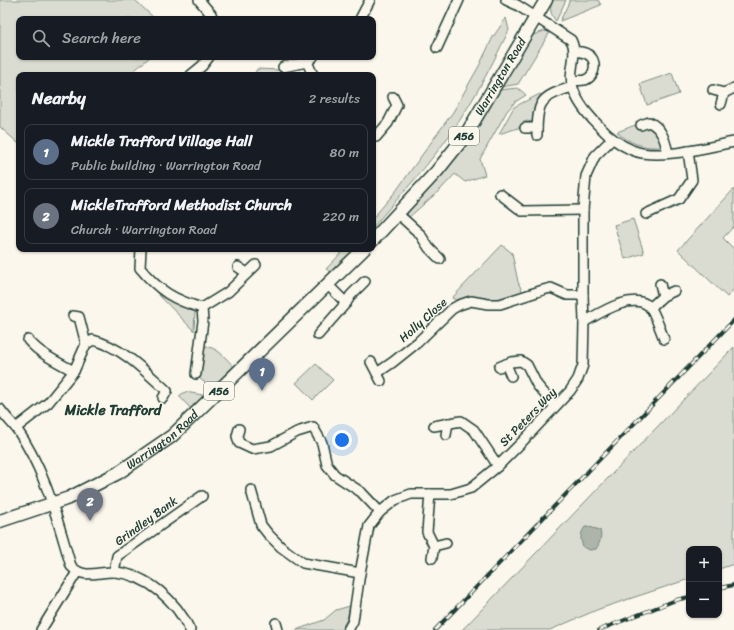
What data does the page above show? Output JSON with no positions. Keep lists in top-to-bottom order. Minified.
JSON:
{"streets":{"main road":["Warrington Road","A56"],"street":["Holly Close","St Peters Way","Grindley Bank"]},"crossings":[["Holly Close","St Peters Way"]],"districts":["Mickle Trafford"],"page":{"search":"Search here","heading":["Nearby","2 results"],"list":[{"mark":"1","name":"Mickle Trafford Village Hall","note":"Public building · Warrington Road","value":"80 m"},{"mark":"2","name":"MickleTrafford Methodist Church","note":"Church · Warrington Road","value":"220 m"}],"pins":["1","2"],"map_buttons":["+","−"]}}
